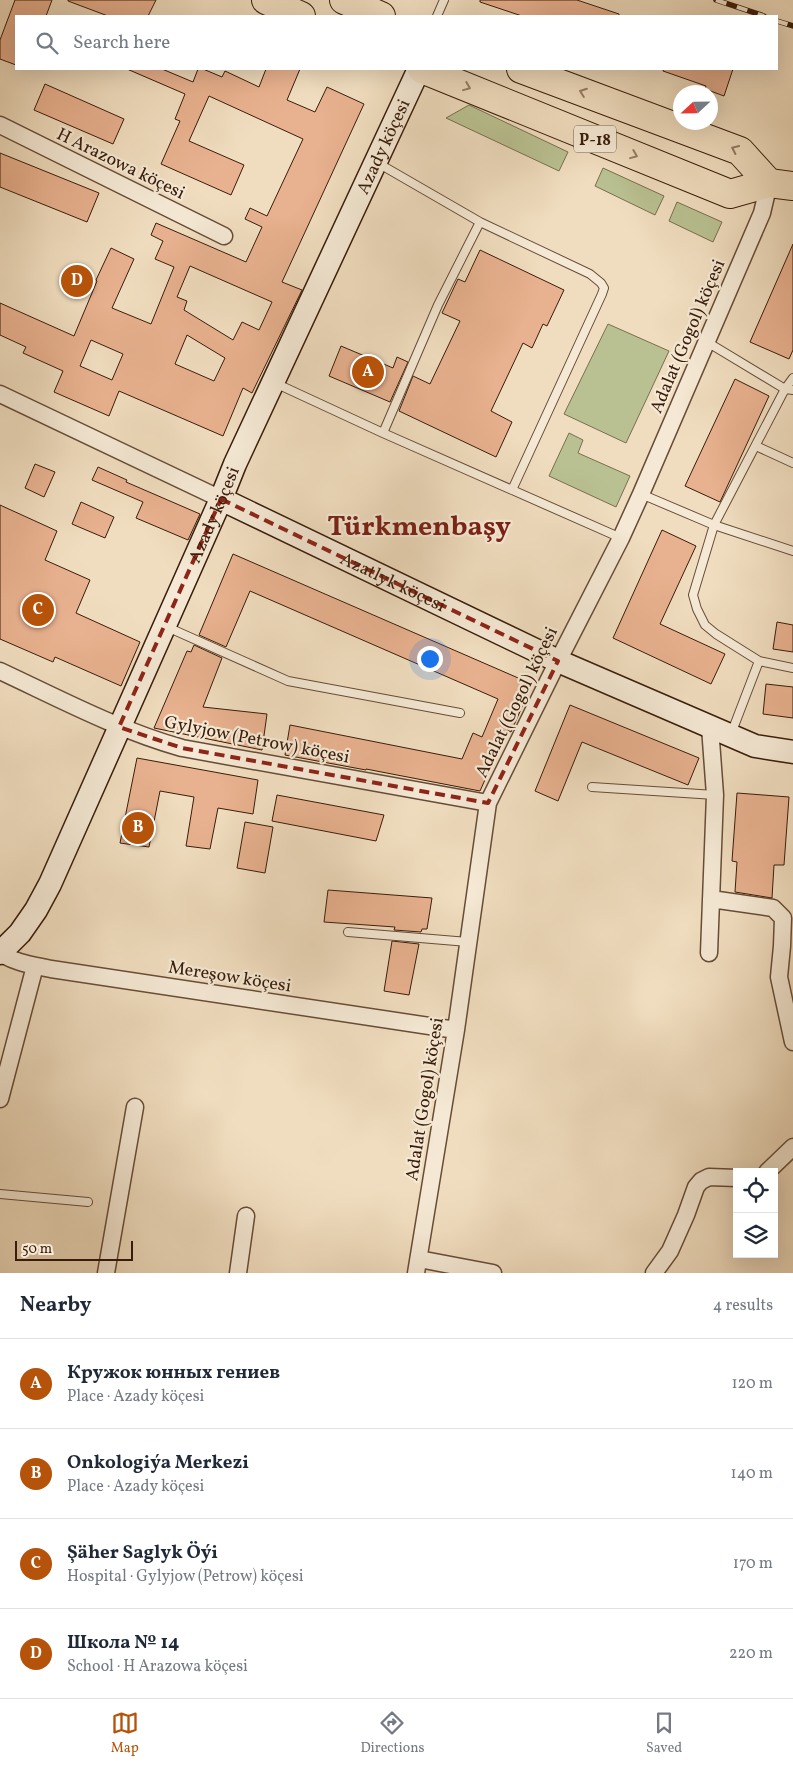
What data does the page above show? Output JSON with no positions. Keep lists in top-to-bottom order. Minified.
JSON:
{"streets":{"highway":["P-18"],"main road":["Azady köçesi","Azatlyk köçesi"],"street":["H Arazowa köçesi","Adalat (Gogol) köçesi","Gylyjow (Petrow) köçesi","Mereşow köçesi"]},"crossings":[["P-18","Adalat (Gogol) köçesi"],["Azady köçesi","Azatlyk köçesi"],["Azady köçesi","Gylyjow (Petrow) köçesi"],["Azady köçesi","Mereşow köçesi"],["Adalat (Gogol) köçesi","Azatlyk köçesi"],["Adalat (Gogol) köçesi","Gylyjow (Petrow) köçesi"],["Adalat (Gogol) köçesi","Mereşow köçesi"]],"districts":["Türkmenbaşy"],"scale_bar":"50 m","north":"left","page":{"search":"Search here","pins":["D","A","C","B"],"scale":"50 m","heading":["Nearby","4 results"],"list":[{"mark":"A","name":"Кружок юнных гениев","note":"Place · Azady köçesi","value":"120 m"},{"mark":"B","name":"Onkologiýa Merkezi","note":"Place · Azady köçesi","value":"140 m"},{"mark":"C","name":"Şäher Saglyk Öýi","note":"Hospital · Gylyjow (Petrow) köçesi","value":"170 m"},{"mark":"D","name":"Школа № 14","note":"School · H Arazowa köçesi","value":"220 m"}],"nav":["Map","Directions","Saved"]}}
